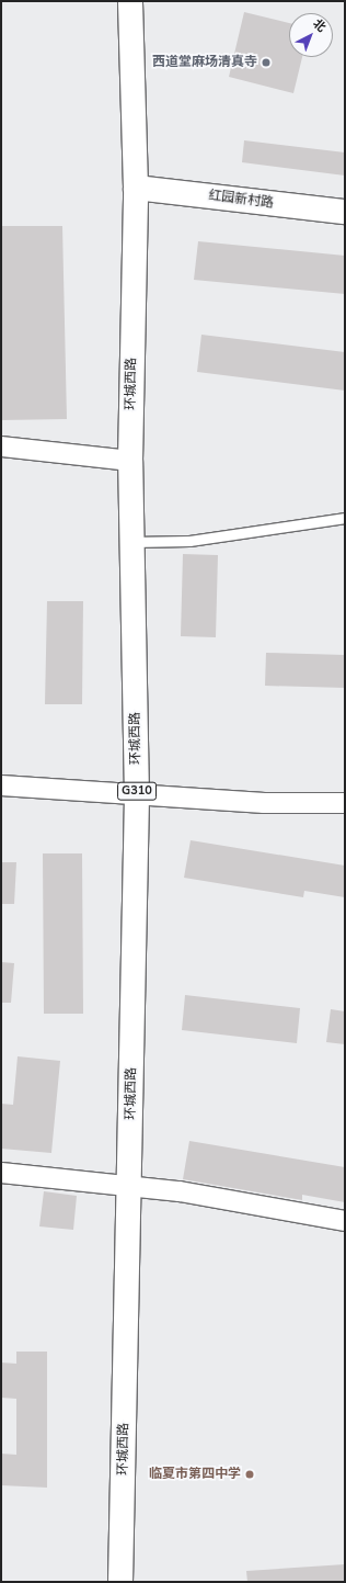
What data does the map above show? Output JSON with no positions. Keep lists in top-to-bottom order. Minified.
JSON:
{"streets":{"main road":["红园新村路","环城西路","G310"]},"crossings":[["红园新村路","环城西路"]],"places":["西道堂麻场清真寺","临夏市第四中学"],"north":"top right"}
